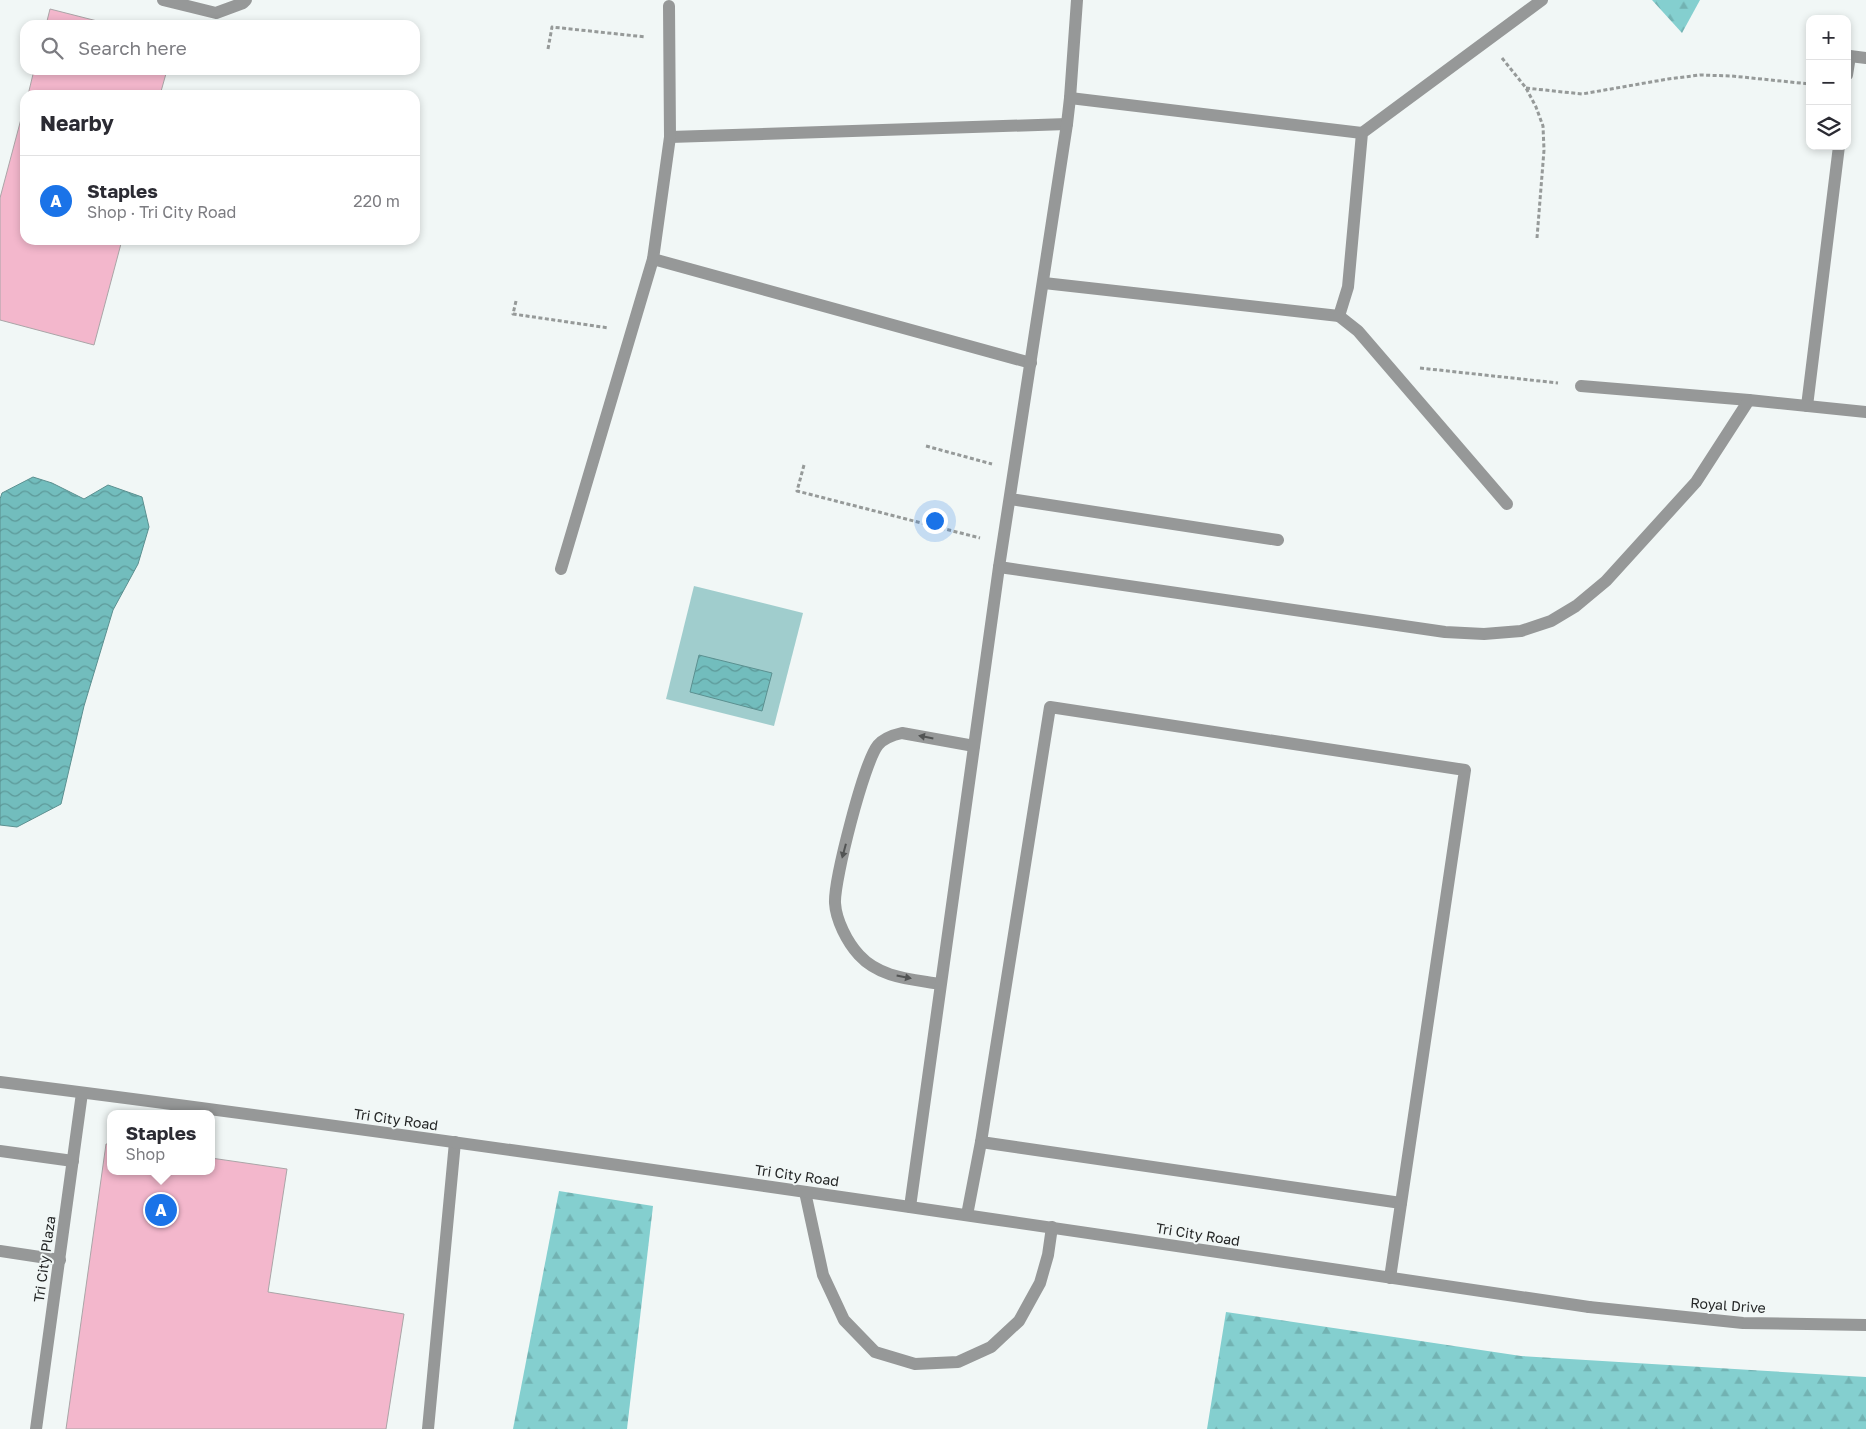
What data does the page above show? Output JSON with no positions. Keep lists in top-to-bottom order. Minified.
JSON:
{"streets":{"street":["Tri City Road","Tri City Plaza","Royal Drive"]},"crossings":[["Tri City Road","Tri City Plaza"],["Tri City Road","Royal Drive"]],"page":{"map_buttons":["+","−"],"search":"Search here","heading":"Nearby","list":[{"mark":"A","name":"Staples","note":"Shop · Tri City Road","value":"220 m"}],"popup":["Staples","Shop"],"pins":"A"}}
